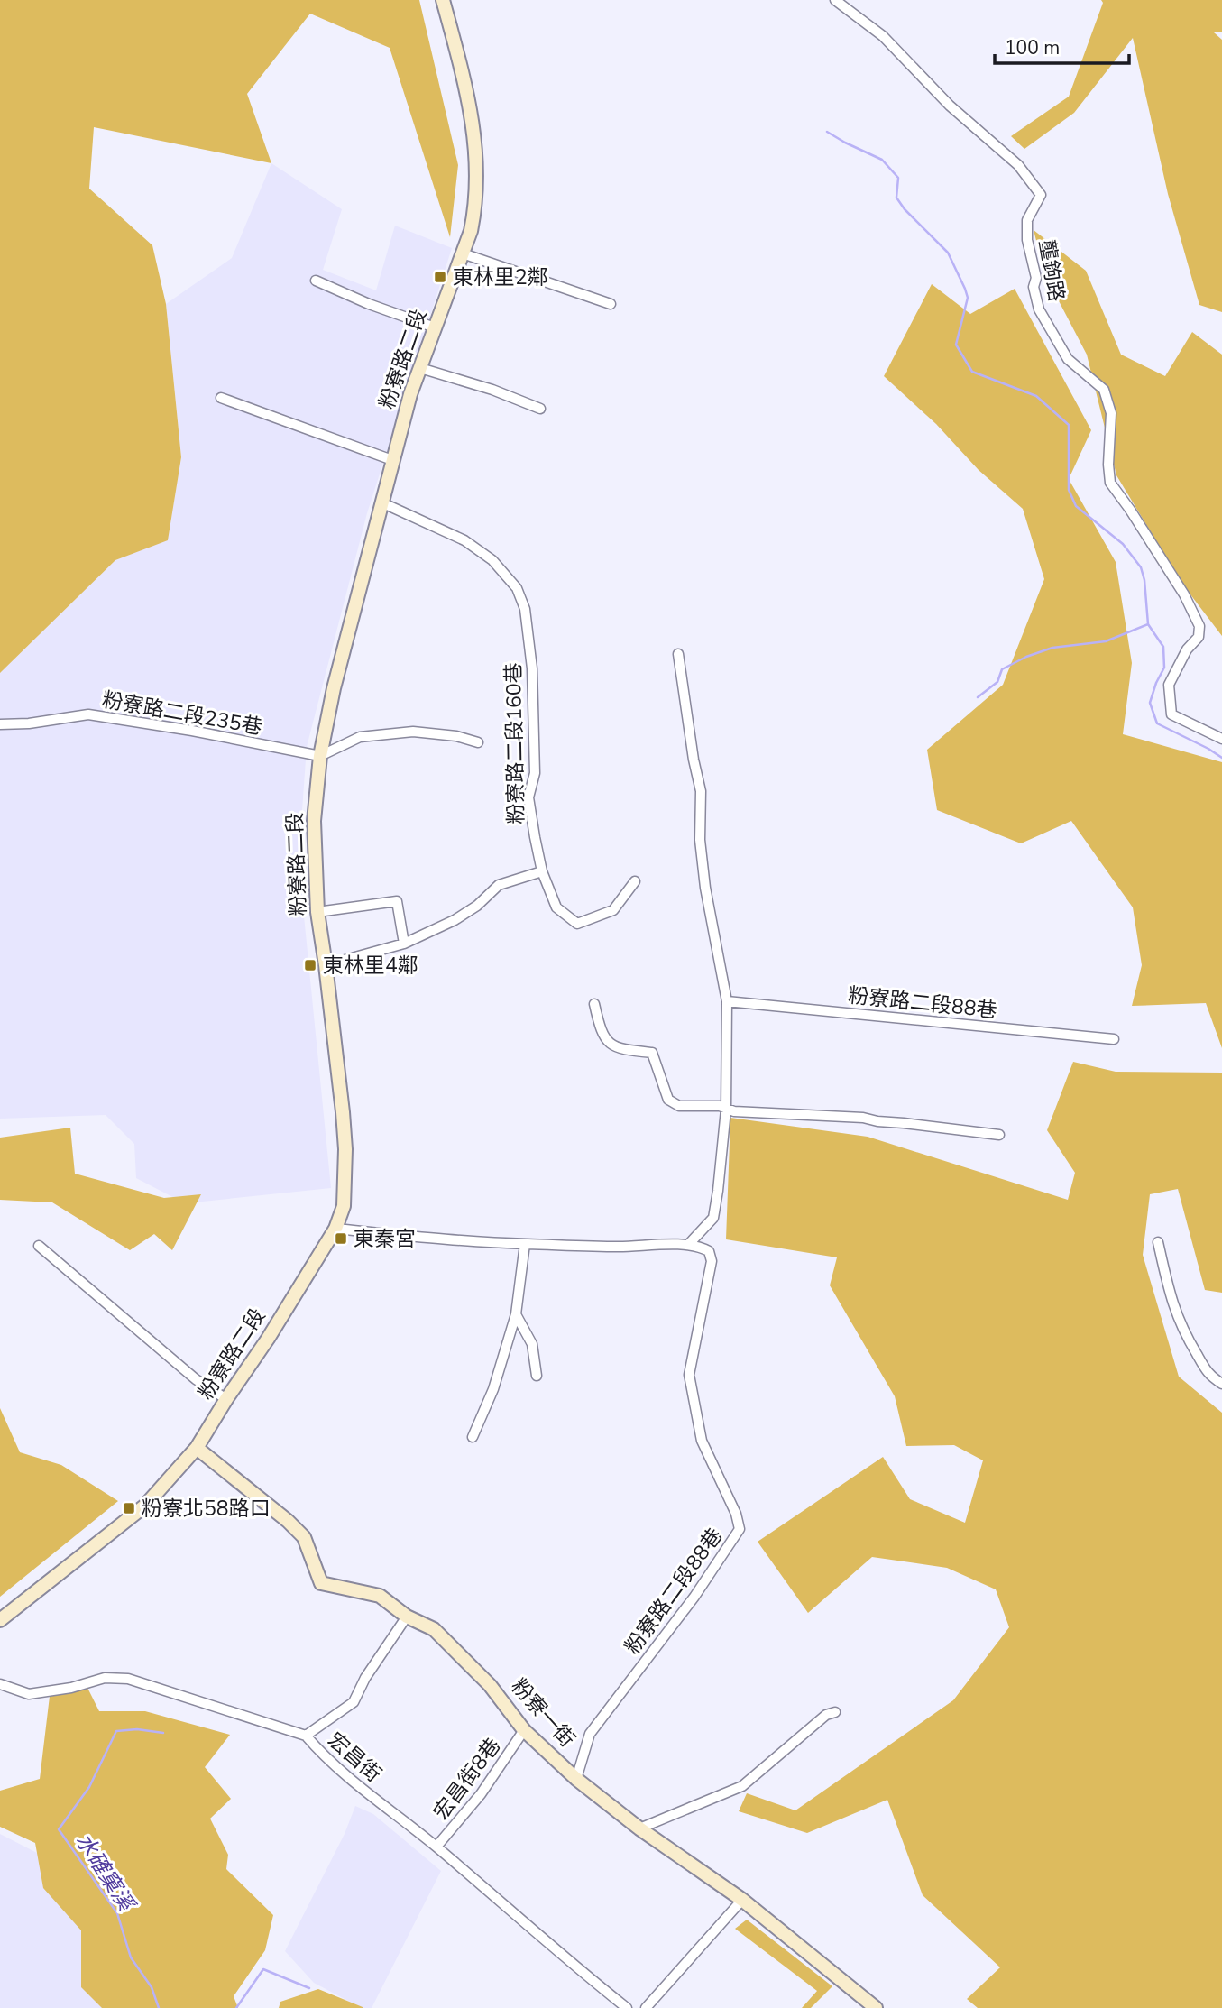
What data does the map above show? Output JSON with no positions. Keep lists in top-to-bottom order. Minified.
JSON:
{"streets":{"main road":["粉寮路二段","粉寮一街"],"street":["壟鉤路","粉寮路二段235巷","粉寮路二段160巷","粉寮路二段88巷","宏昌街","宏昌街8巷"]},"crossings":[["粉寮路二段","粉寮路二段235巷"],["粉寮路二段","粉寮路二段160巷"],["粉寮路二段","粉寮一街"],["粉寮路二段88巷","粉寮一街"],["粉寮一街","宏昌街8巷"],["宏昌街","宏昌街8巷"]],"water":["水確窠溪"],"places":{"transit":["東林里2鄰","東林里4鄰","東秦宮","粉寮北58路口"]},"scale_bar":"100 m"}
